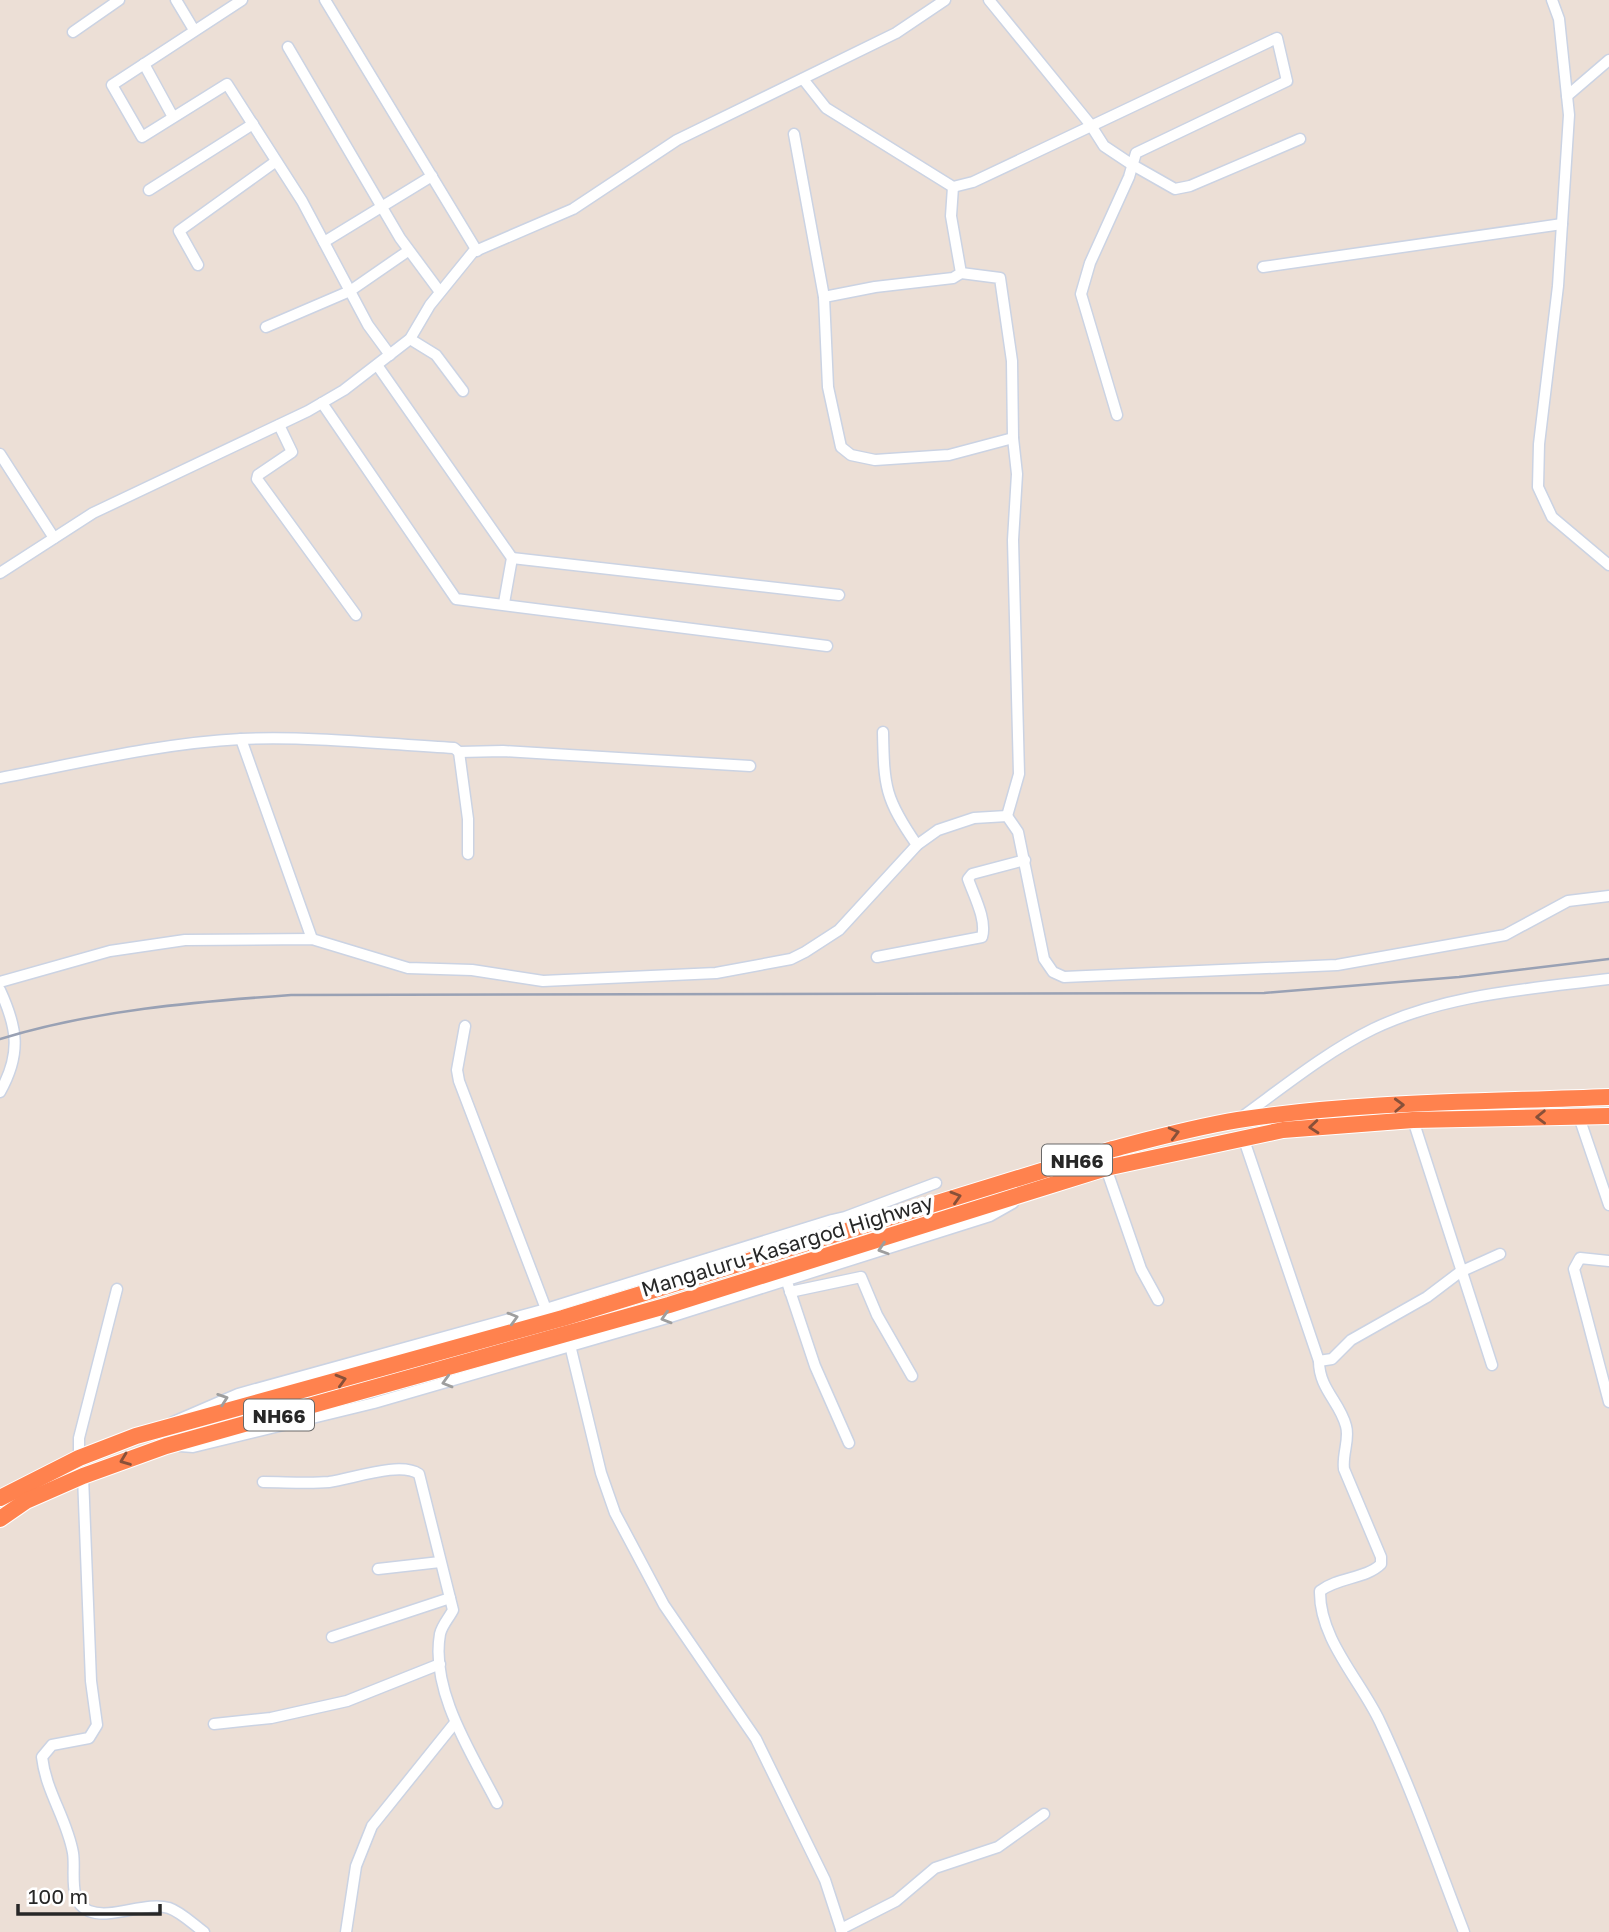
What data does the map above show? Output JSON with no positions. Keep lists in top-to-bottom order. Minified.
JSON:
{"streets":{"highway":["NH66","Mangaluru-Kasargod Highway"]},"scale_bar":"100 m"}
